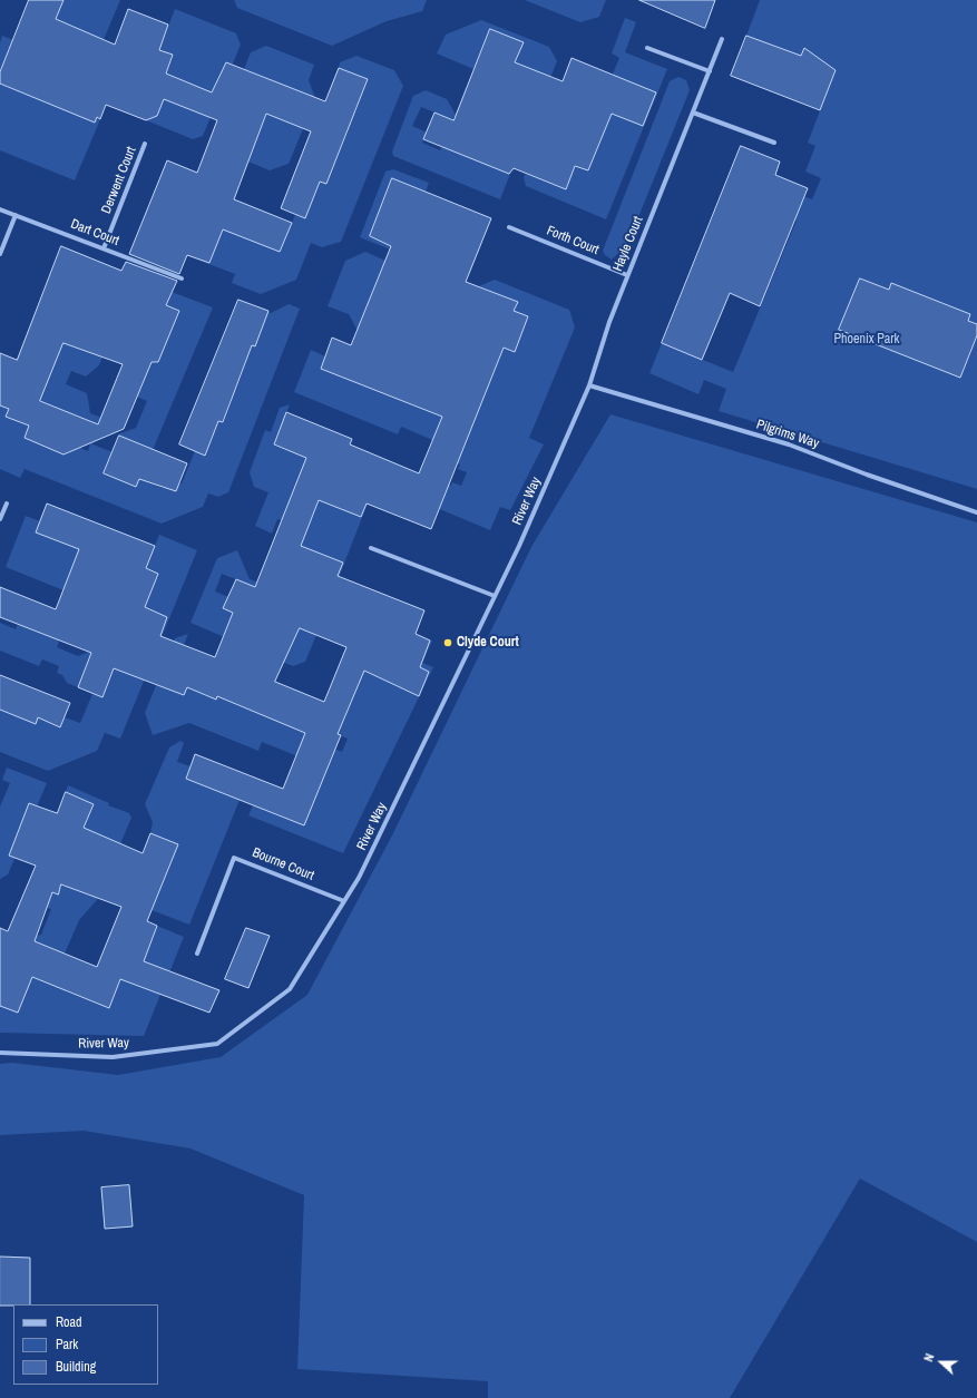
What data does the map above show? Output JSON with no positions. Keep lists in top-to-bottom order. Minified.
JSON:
{"streets":{"street":["Derwent Court","Dart Court","Forth Court","Hayle Court","Pilgrims Way","River Way","Bourne Court"]},"crossings":[["Derwent Court","Dart Court"],["Forth Court","Hayle Court"],["Hayle Court","Pilgrims Way"],["Hayle Court","River Way"],["Pilgrims Way","River Way"],["River Way","Bourne Court"]],"parks":["Phoenix Park"],"places":["Clyde Court"],"legend":["Road","Park","Building"],"north":"left"}
